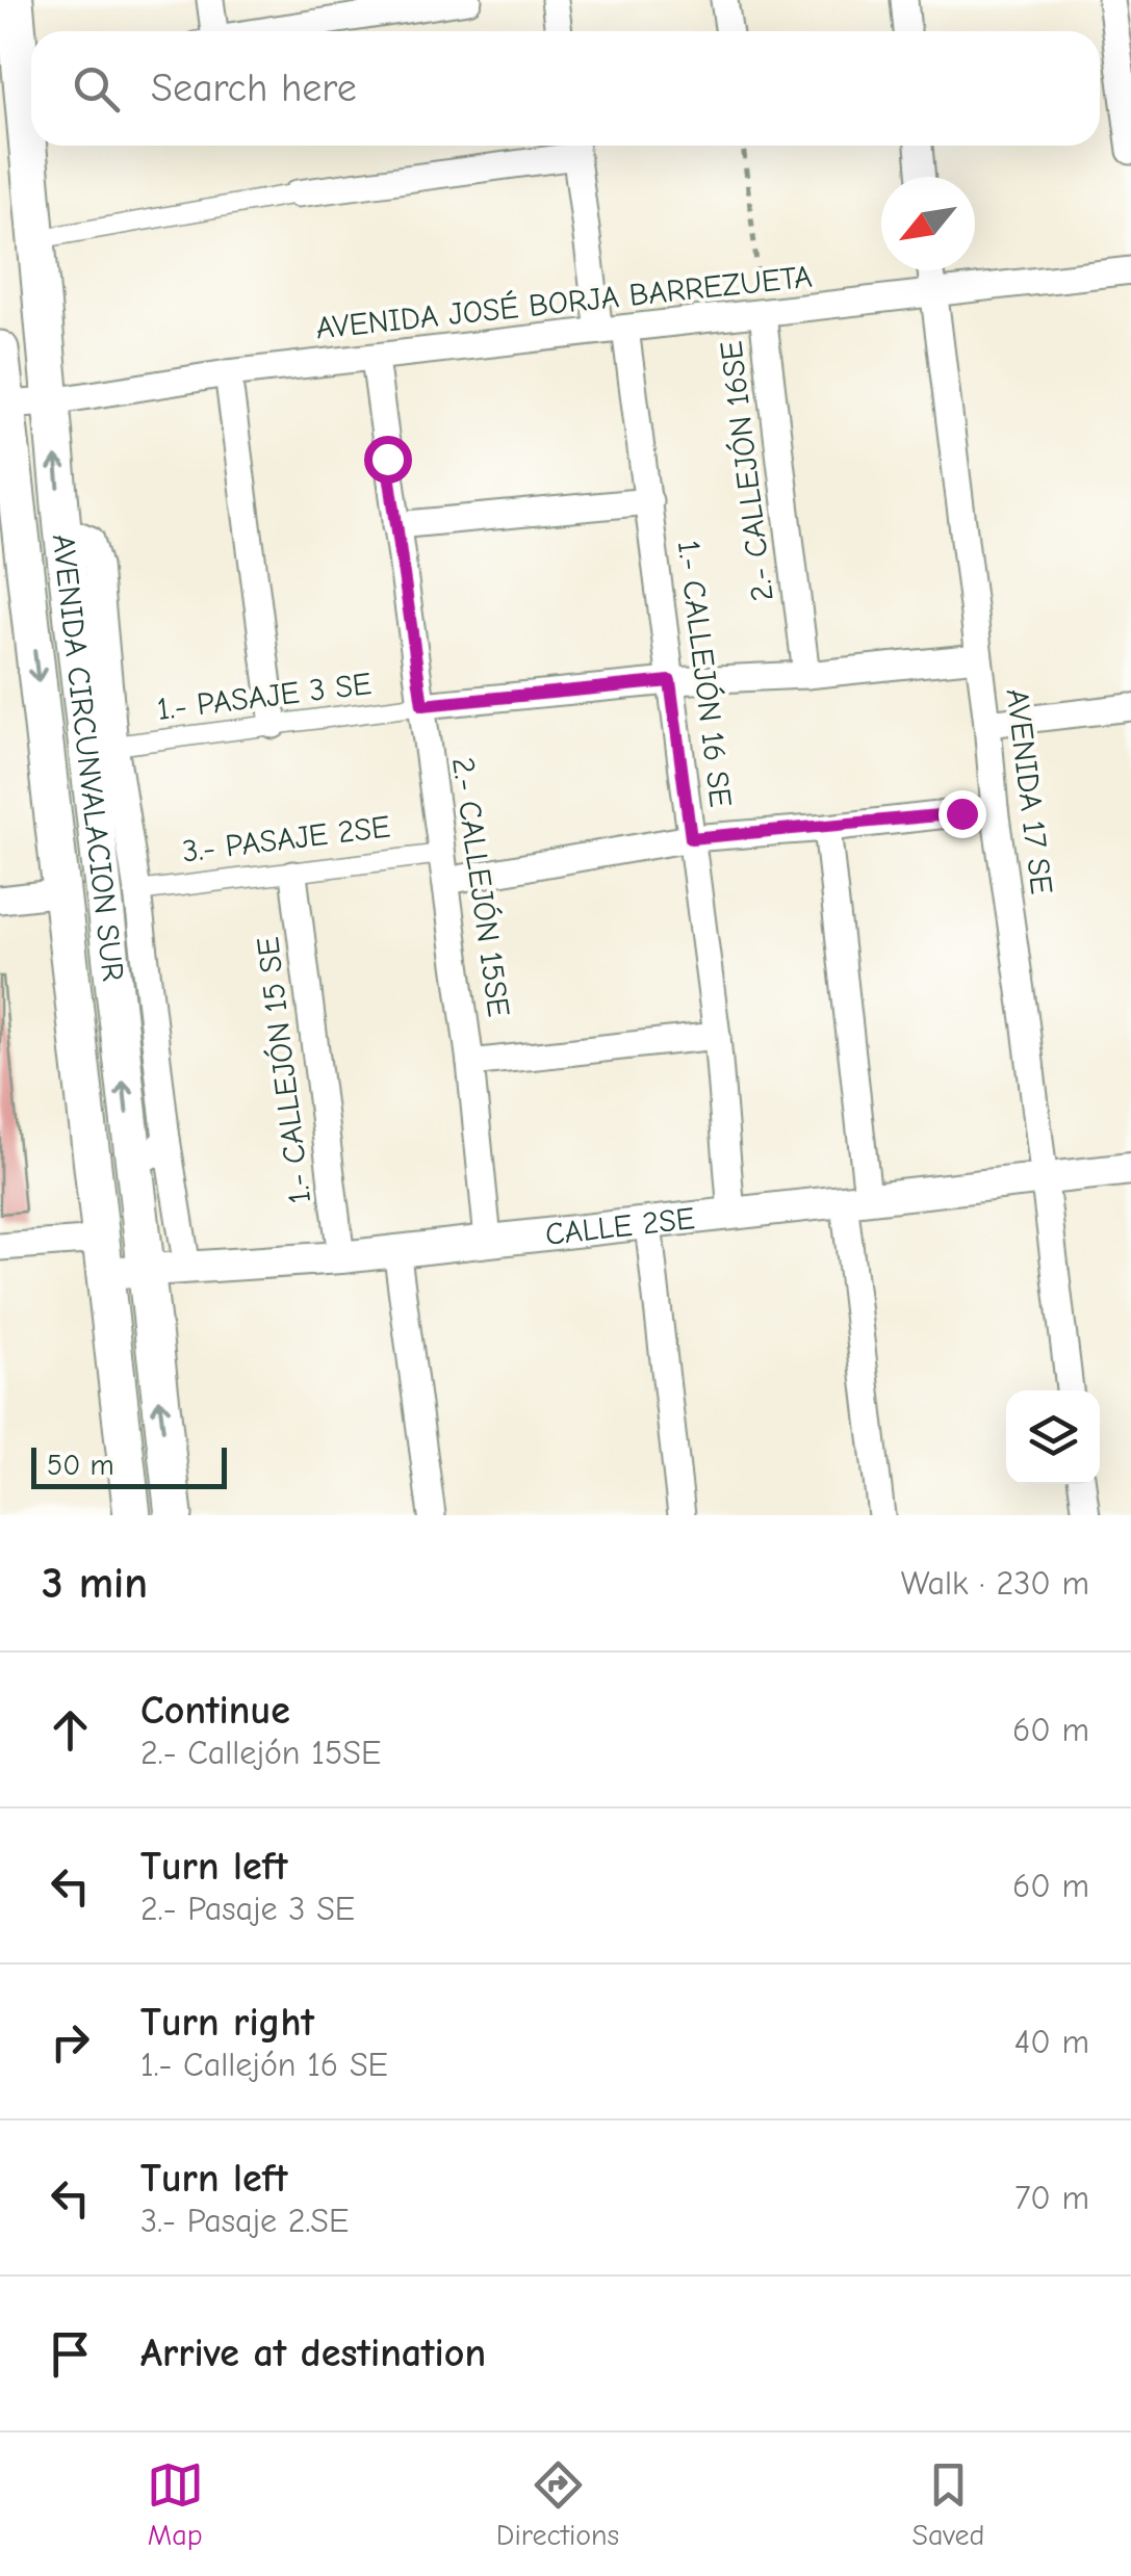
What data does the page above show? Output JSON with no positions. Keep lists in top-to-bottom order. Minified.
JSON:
{"streets":{"main road":["AVENIDA CIRCUNVALACION SUR"],"street":["AVENIDA JOSÉ BORJA BARREZUETA","2.- CALLEJÓN 16SE","1.- CALLEJÓN 16 SE","1.- PASAJE 3 SE","AVENIDA 17 SE","3.- PASAJE 2SE","2.- CALLEJÓN 15SE","1.- CALLEJÓN 15 SE","CALLE 2SE"]},"crossings":[["AVENIDA JOSÉ BORJA BARREZUETA","2.- CALLEJÓN 16SE"],["AVENIDA JOSÉ BORJA BARREZUETA","1.- CALLEJÓN 16 SE"],["AVENIDA JOSÉ BORJA BARREZUETA","AVENIDA CIRCUNVALACION SUR"],["AVENIDA JOSÉ BORJA BARREZUETA","AVENIDA 17 SE"],["AVENIDA JOSÉ BORJA BARREZUETA","2.- CALLEJÓN 15SE"],["1.- CALLEJÓN 16 SE","CALLE 2SE"],["1.- PASAJE 3 SE","2.- CALLEJÓN 15SE"],["AVENIDA CIRCUNVALACION SUR","CALLE 2SE"],["AVENIDA 17 SE","CALLE 2SE"],["3.- PASAJE 2SE","2.- CALLEJÓN 15SE"],["3.- PASAJE 2SE","1.- CALLEJÓN 15 SE"],["2.- CALLEJÓN 15SE","CALLE 2SE"],["1.- CALLEJÓN 15 SE","CALLE 2SE"]],"scale_bar":"50 m","north":"bottom left","page":{"search":"Search here","scale":"50 m","heading":["3 min","Walk · 230 m"],"list":[["Continue","2.- Callejón 15SE","60 m"],["Turn left","2.- Pasaje 3 SE","60 m"],["Turn right","1.- Callejón 16 SE","40 m"],["Turn left","3.- Pasaje 2.SE","70 m"],"Arrive at destination"],"nav":["Map","Directions","Saved"]}}
